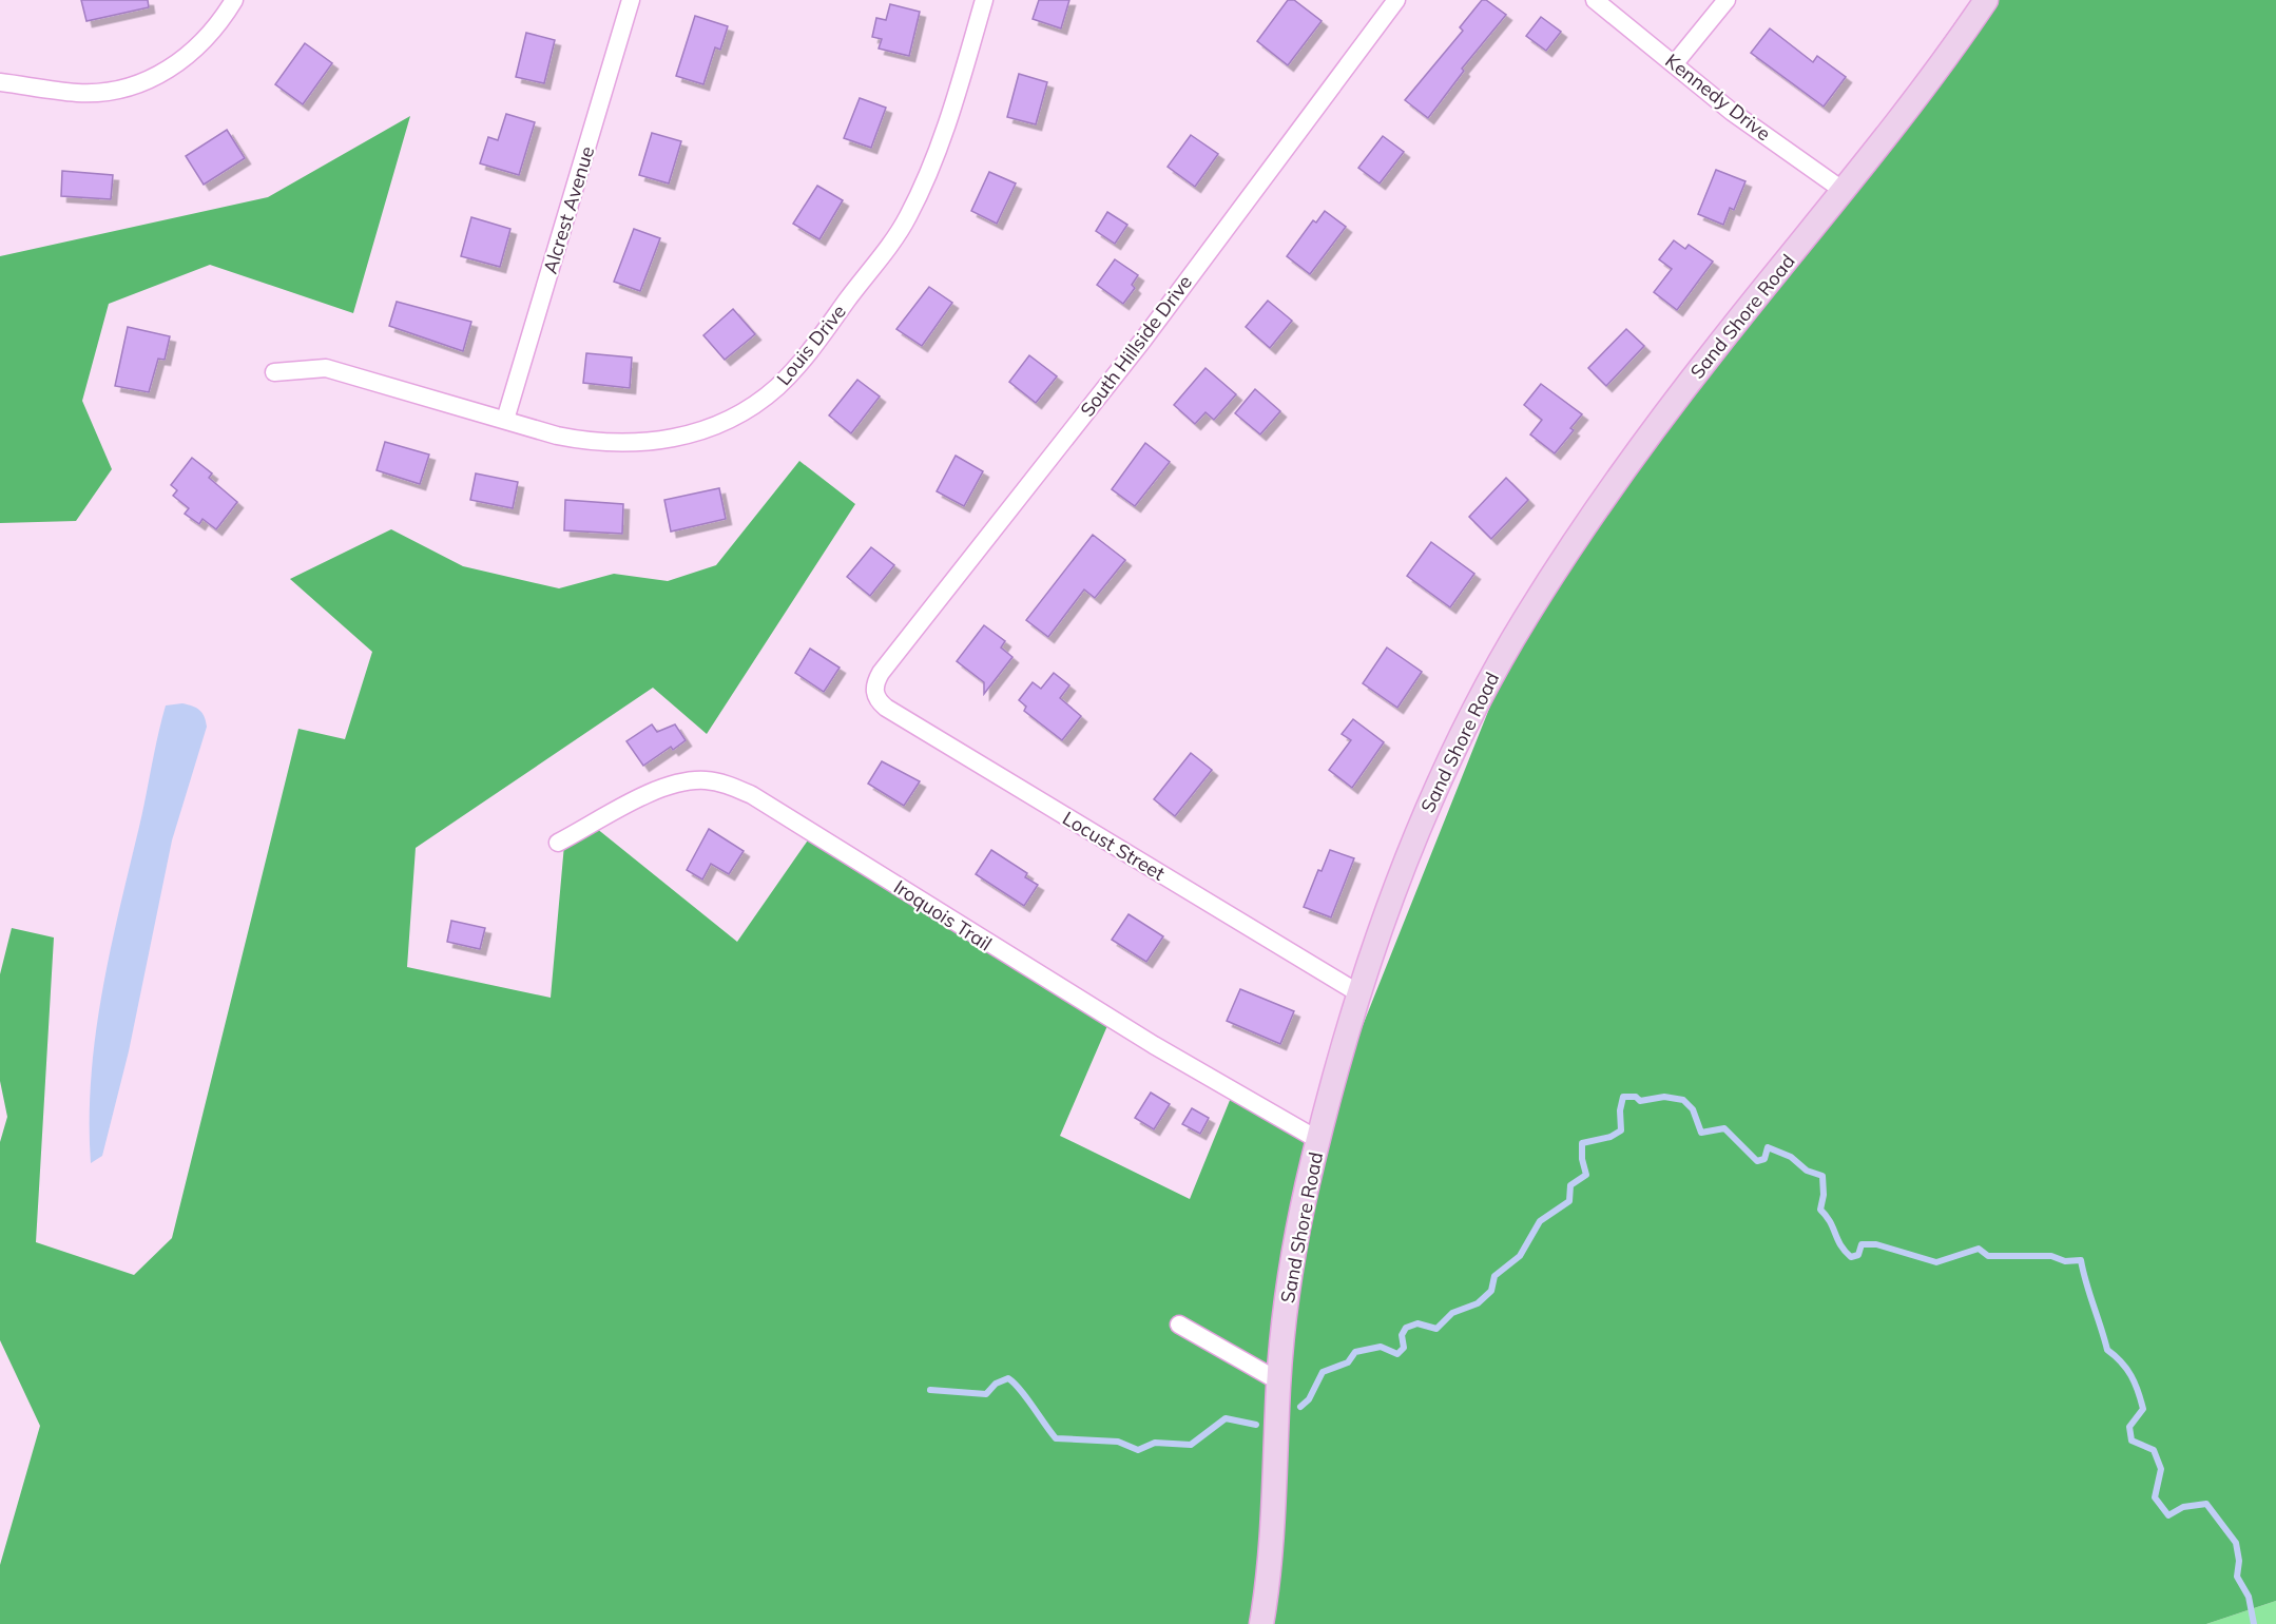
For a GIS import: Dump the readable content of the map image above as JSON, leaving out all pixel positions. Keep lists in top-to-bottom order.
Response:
{
  "streets": {
    "street": [
      "Kennedy Drive",
      "Alcrest Avenue",
      "Sand Shore Road",
      "Louis Drive",
      "South Hillside Drive",
      "Locust Street",
      "Iroquois Trail"
    ]
  },
  "crossings": [
    ["Kennedy Drive", "Sand Shore Road"],
    ["Alcrest Avenue", "Louis Drive"],
    ["Sand Shore Road", "Locust Street"],
    ["Sand Shore Road", "Iroquois Trail"],
    ["South Hillside Drive", "Locust Street"]
  ]
}
